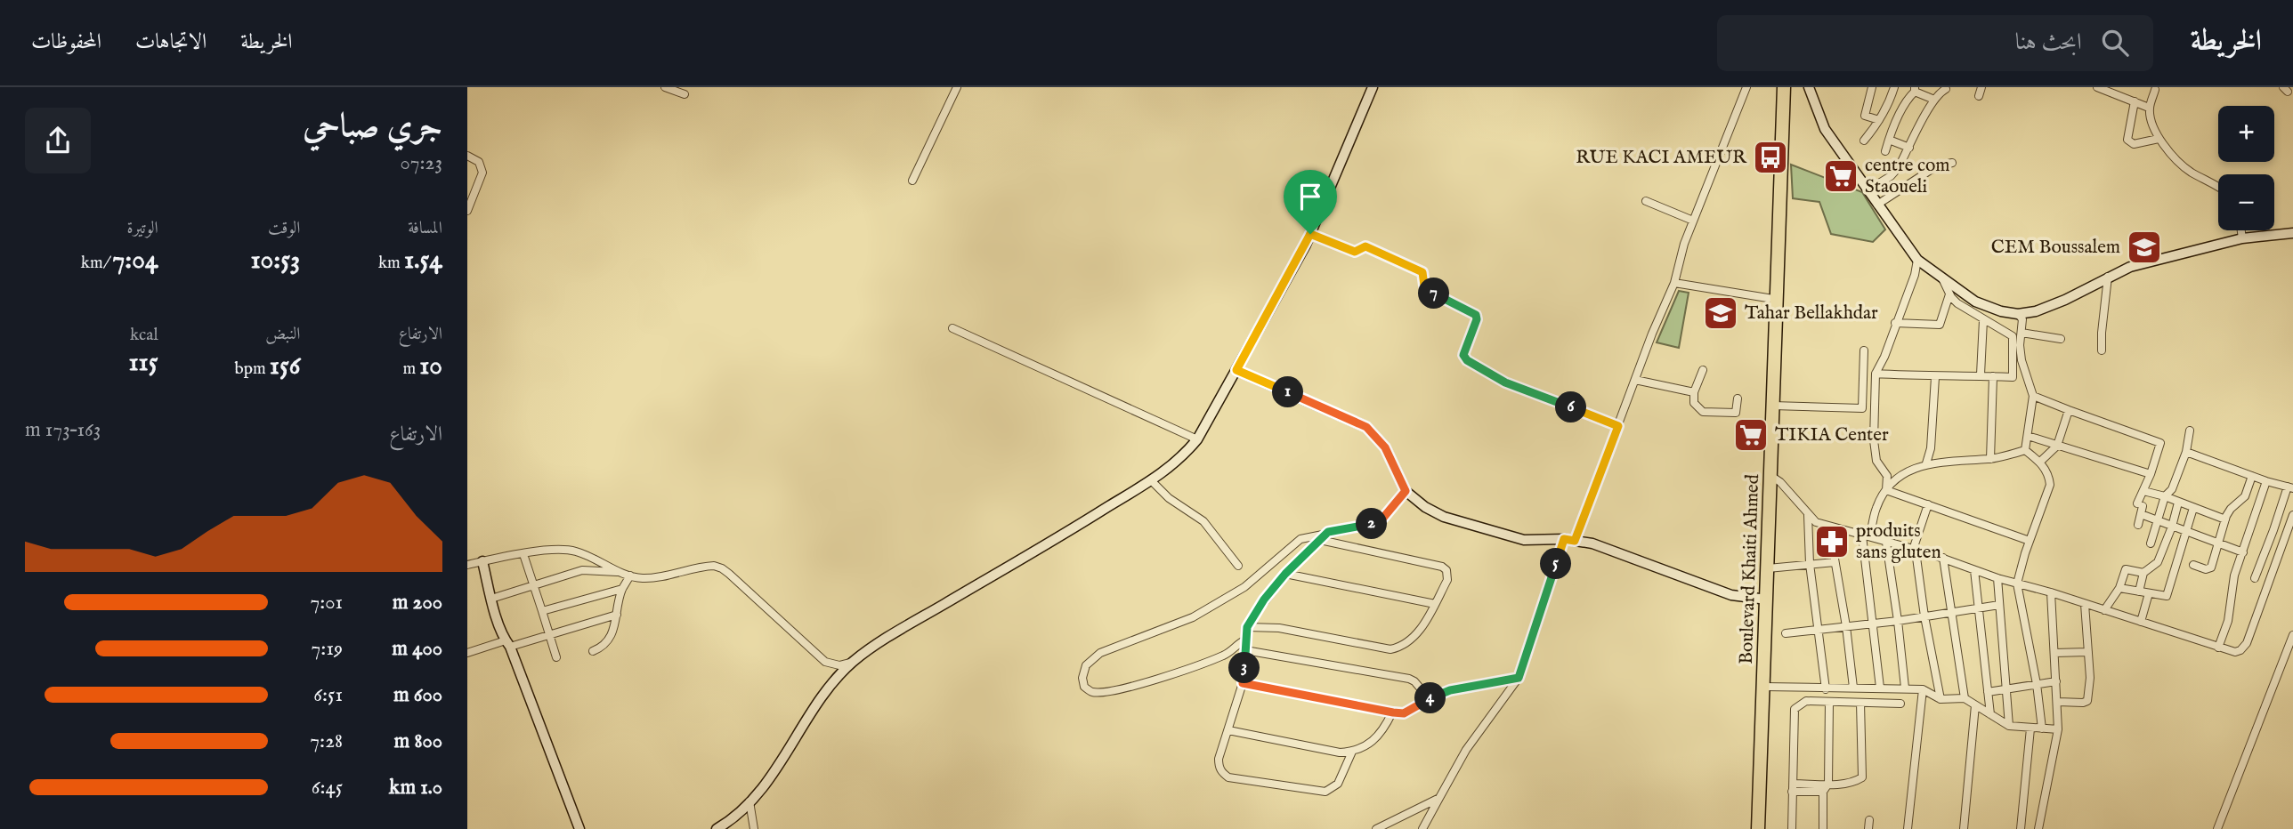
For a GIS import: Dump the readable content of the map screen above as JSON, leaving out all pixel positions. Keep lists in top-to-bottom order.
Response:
{
  "streets": {
    "highway": ["Boulevard Khaiti Ahmed"]
  },
  "places": {
    "bus stop": ["RUE KACI AMEUR"],
    "supermarket": ["centre com Staoueli", "TIKIA Center"],
    "school or university": ["CEM Boussalem", "Tahar Bellakhdar"],
    "pharmacy": ["produits sans gluten"]
  },
  "page": {
    "header": "الخريطة",
    "search": "ابحث هنا",
    "nav": ["الخريطة", "الاتجاهات", "المحفوظات"],
    "heading": ["جري صباحي", "07:23"],
    "map_buttons": ["+", "−"],
    "stats": [
      ["المسافة", "1.54 km"],
      ["الوقت", "10:53"],
      ["الوتيرة", "7:04 /km"],
      ["الارتفاع", "10 m"],
      ["النبض", "156 bpm"],
      ["kcal", "115"]
    ],
    "pins": [
      "7",
      "1",
      "6",
      "2",
      "5",
      "3",
      "4"
    ],
    "chart": ["الارتفاع", "163–173 m"],
    "list": [
      {
        "name": "200 m",
        "note": "7:01"
      },
      {
        "name": "400 m",
        "note": "7:19"
      },
      {
        "name": "600 m",
        "note": "6:51"
      },
      {
        "name": "800 m",
        "note": "7:28"
      },
      {
        "name": "1.0 km",
        "note": "6:45"
      }
    ]
  }
}
